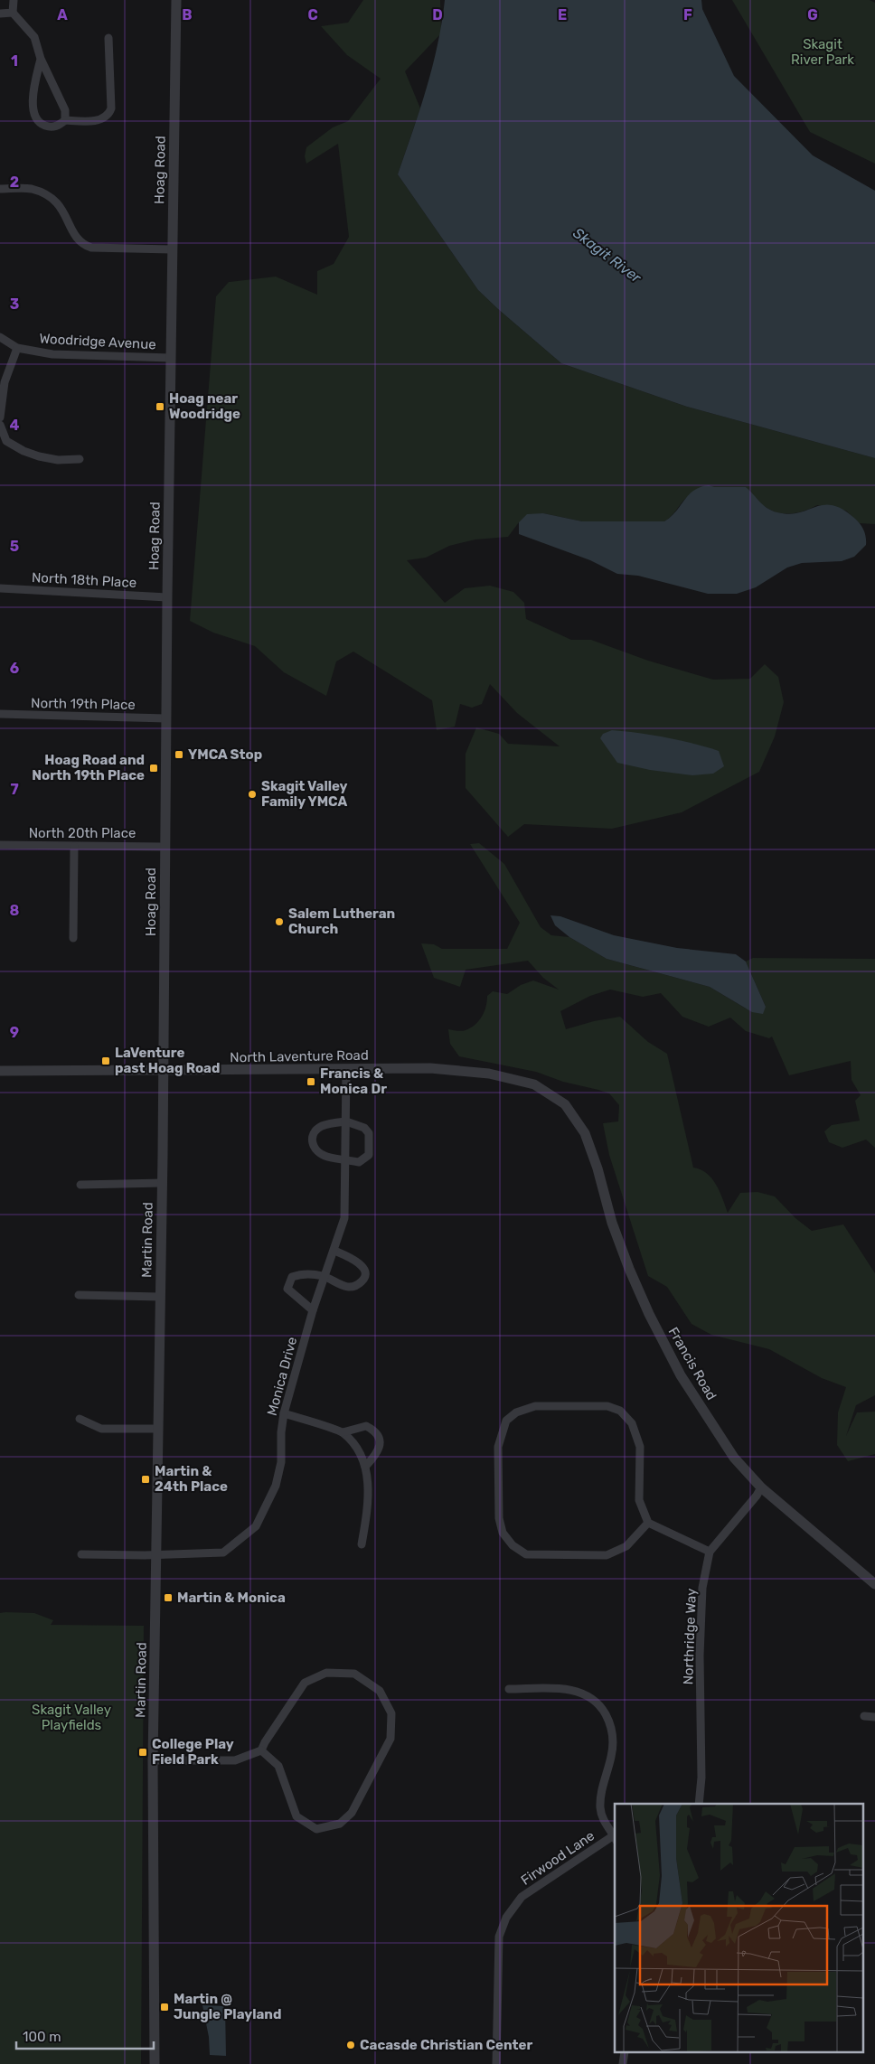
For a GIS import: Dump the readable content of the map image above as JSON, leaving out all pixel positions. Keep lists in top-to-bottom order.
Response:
{
  "streets": {
    "street": [
      "Hoag Road",
      "Woodridge Avenue",
      "North 18th Place",
      "North 19th Place",
      "North 20th Place",
      "North Laventure Road",
      "Martin Road",
      "Francis Road",
      "Monica Drive",
      "Northridge Way",
      "Firwood Lane"
    ]
  },
  "crossings": [
    ["Hoag Road", "Woodridge Avenue"],
    ["Hoag Road", "North 18th Place"],
    ["Hoag Road", "North 19th Place"],
    ["Hoag Road", "North 20th Place"],
    ["Hoag Road", "North Laventure Road"],
    ["Hoag Road", "Martin Road"],
    ["North Laventure Road", "Martin Road"],
    ["North Laventure Road", "Francis Road"],
    ["North Laventure Road", "Monica Drive"],
    ["Martin Road", "Monica Drive"],
    ["Francis Road", "Northridge Way"]
  ],
  "water": ["Skagit River"],
  "parks": ["Skagit River Park", "Skagit Valley Playfields"],
  "places": {
    "transit": [
      "Hoag near Woodridge",
      "YMCA Stop",
      "Hoag Road and North 19th Place",
      "LaVenture past Hoag Road",
      "Francis & Monica Dr",
      "Martin & 24th Place",
      "Martin & Monica",
      "College Play Field Park",
      "Martin @ Jungle Playland"
    ],
    "other": ["Skagit Valley Family YMCA", "Salem Lutheran Church", "Cacasde Christian Center"]
  },
  "scale_bar": "100 m",
  "grid": {
    "columns": [
      "A",
      "B",
      "C",
      "D",
      "E",
      "F",
      "G"
    ],
    "rows": [
      "1",
      "2",
      "3",
      "4",
      "5",
      "6",
      "7",
      "8",
      "9"
    ]
  }
}
